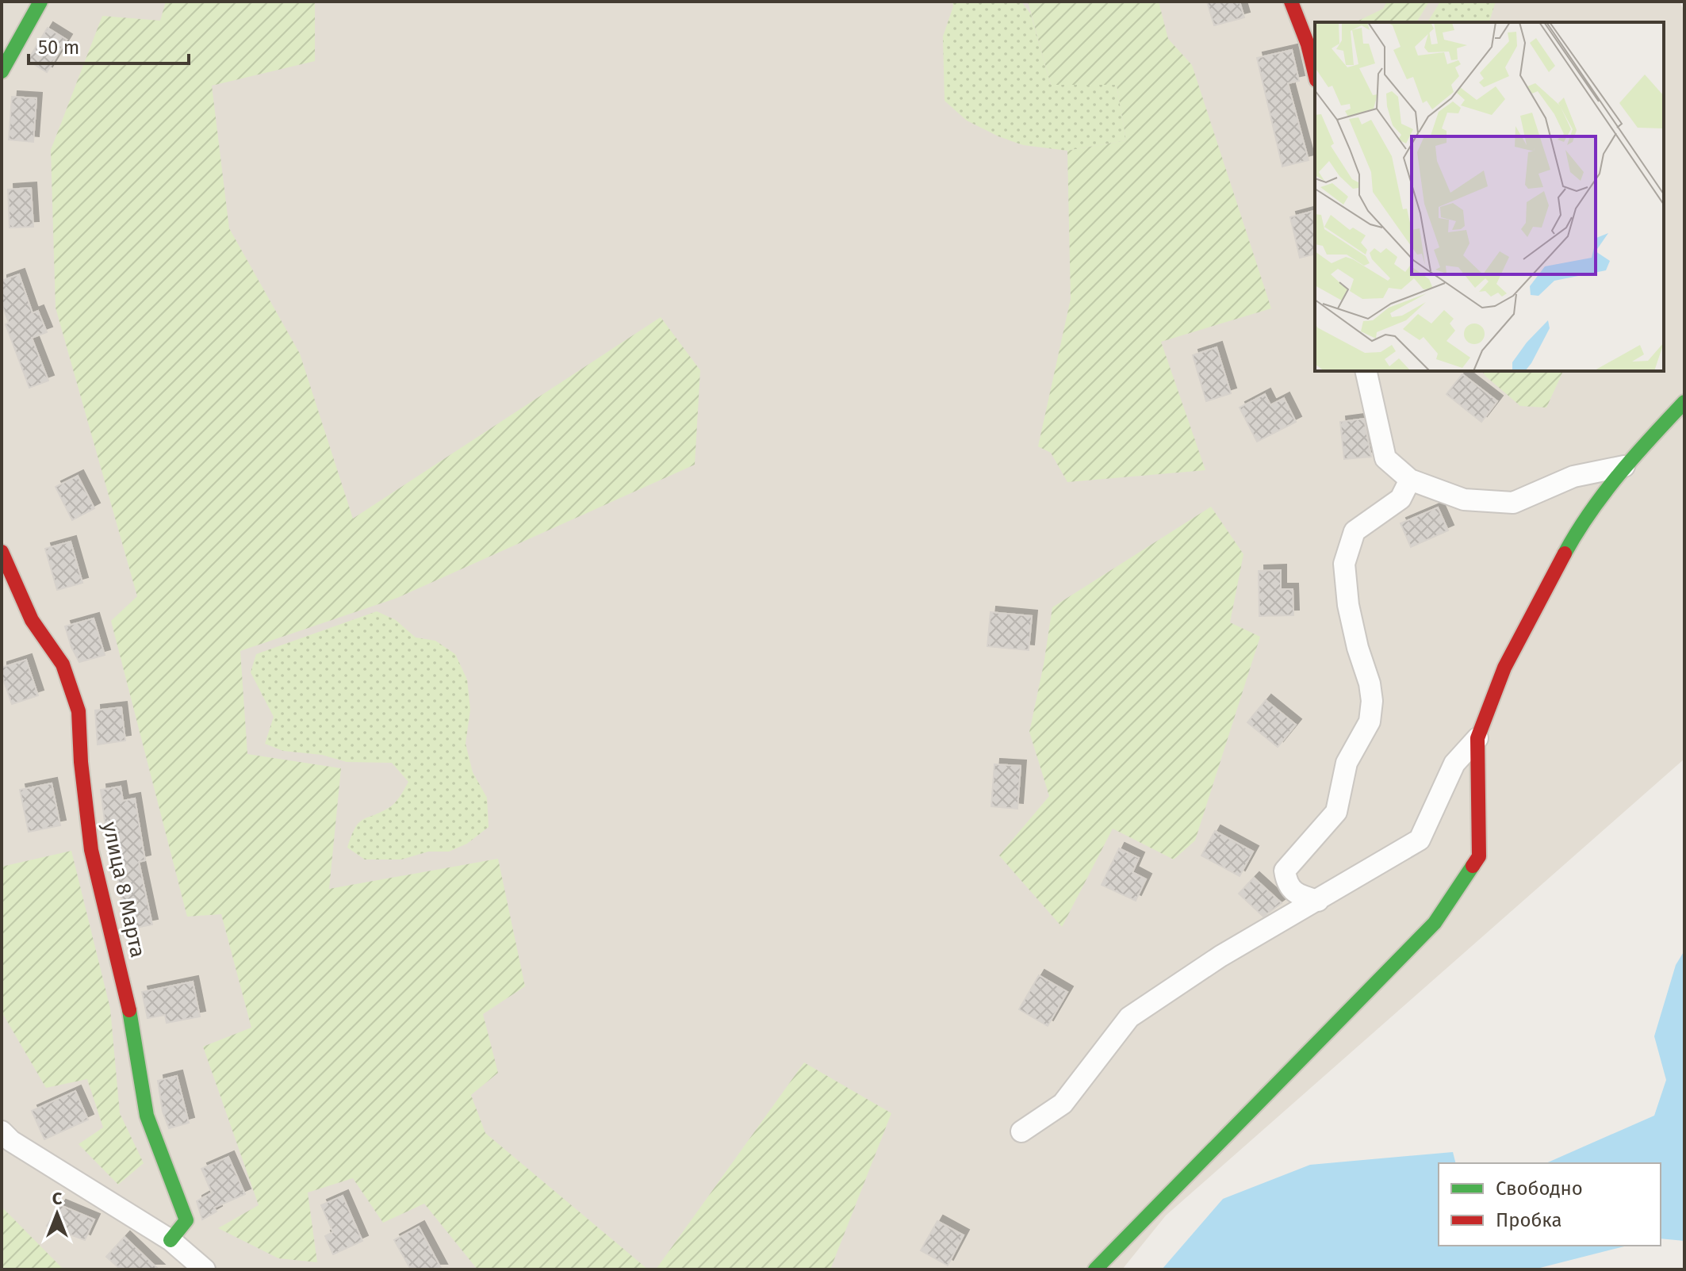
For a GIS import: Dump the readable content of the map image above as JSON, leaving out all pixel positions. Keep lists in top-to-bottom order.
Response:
{
  "streets": {
    "street": ["улица 8 Марта"]
  },
  "legend": ["Свободно", "Пробка"],
  "scale_bar": "50 m",
  "north": "top"
}
